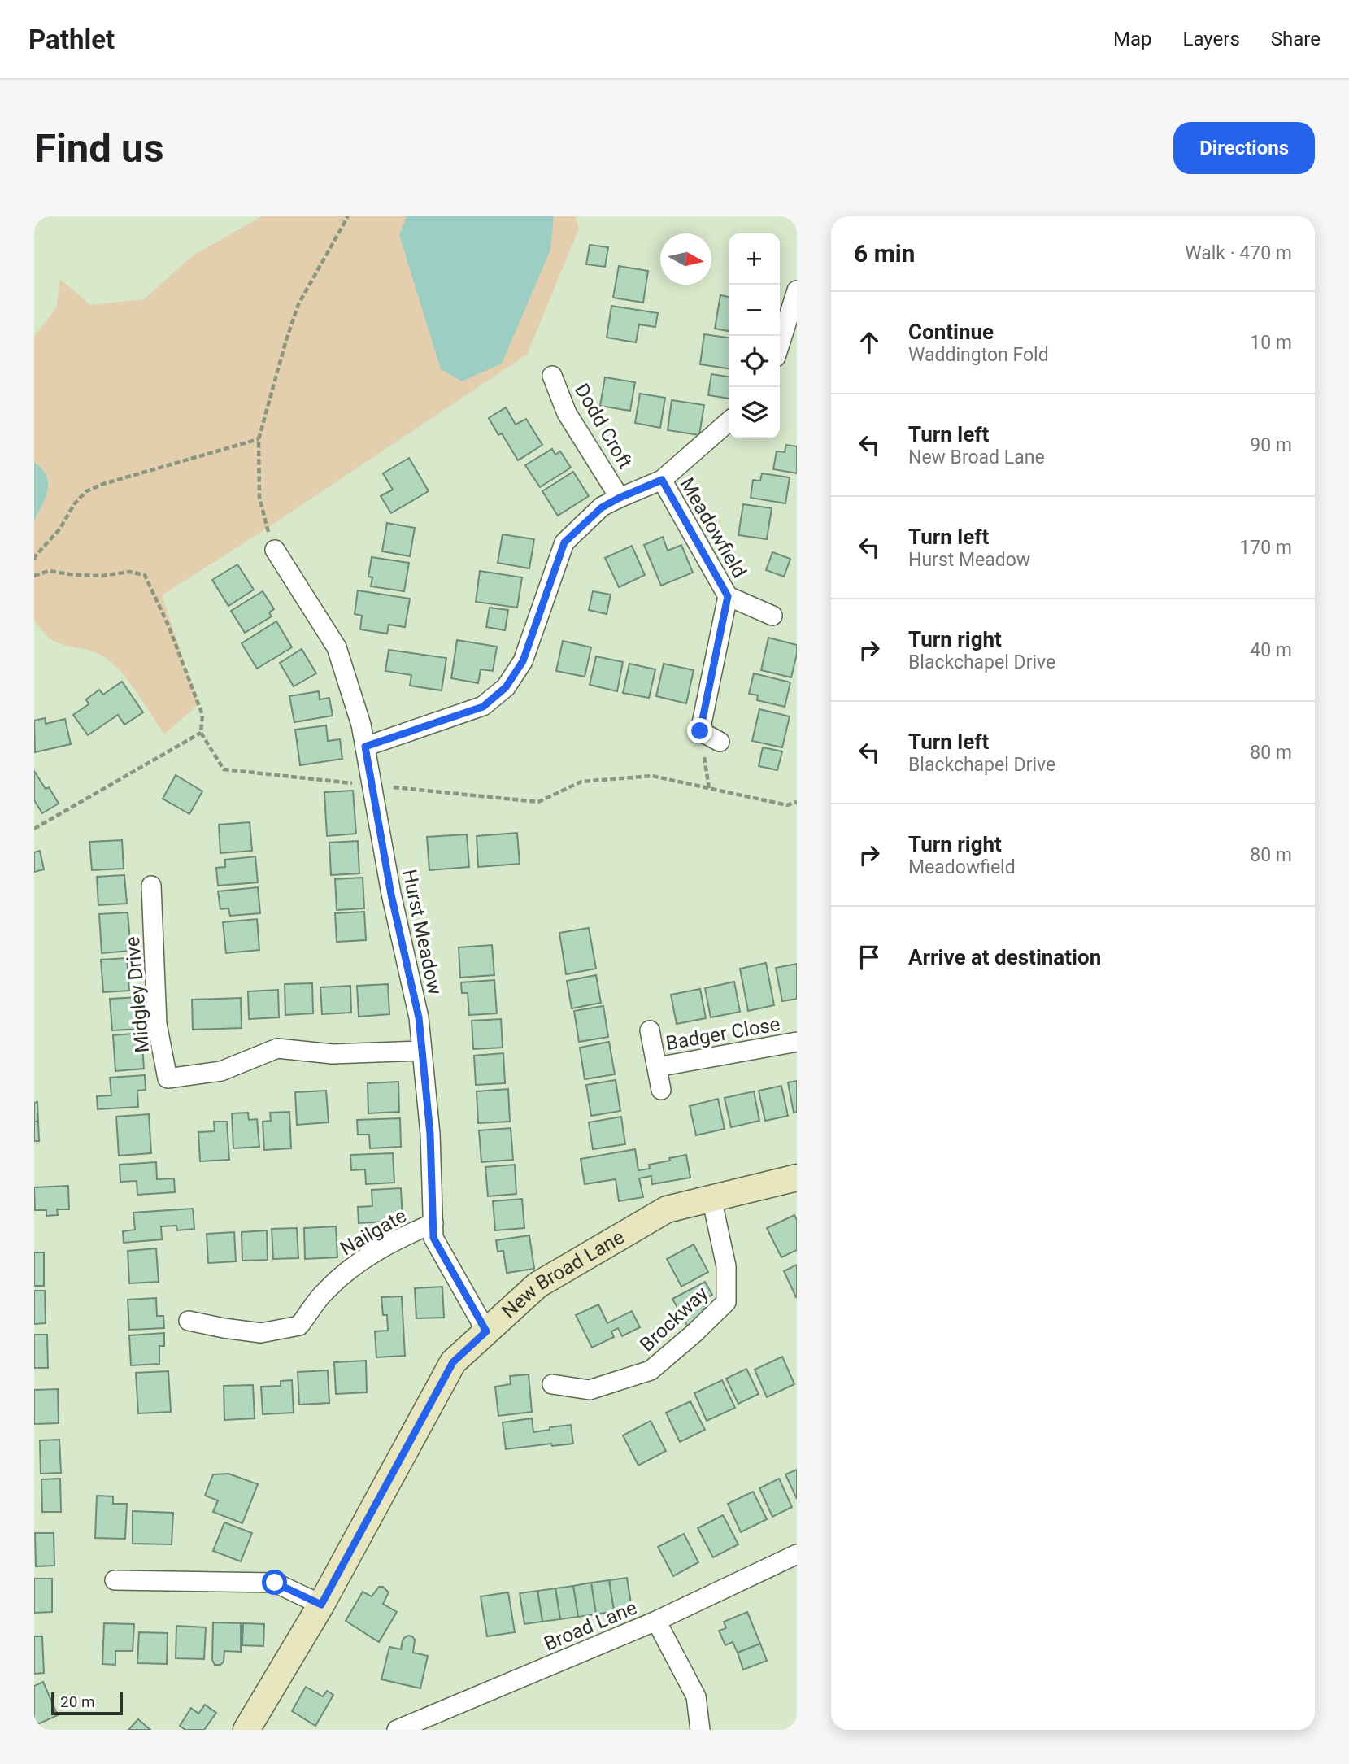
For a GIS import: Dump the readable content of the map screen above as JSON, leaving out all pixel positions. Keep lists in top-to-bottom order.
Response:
{
  "streets": {
    "main road": ["New Broad Lane"],
    "street": [
      "Dodd Croft",
      "Meadowfield",
      "Hurst Meadow",
      "Midgley Drive",
      "Badger Close",
      "Nailgate",
      "Brockway",
      "Broad Lane"
    ]
  },
  "crossings": [
    ["Hurst Meadow", "Midgley Drive"],
    ["Hurst Meadow", "Nailgate"],
    ["Hurst Meadow", "New Broad Lane"],
    ["New Broad Lane", "Brockway"]
  ],
  "scale_bar": "20 m",
  "north": "right",
  "page": {
    "header": "Pathlet",
    "nav": ["Map", "Layers", "Share"],
    "buttons": "Directions",
    "title": "Find us",
    "heading": ["6 min", "Walk · 470 m"],
    "map_buttons": ["+", "−"],
    "list": [
      ["Continue", "Waddington Fold", "10 m"],
      ["Turn left", "New Broad Lane", "90 m"],
      ["Turn left", "Hurst Meadow", "170 m"],
      ["Turn right", "Blackchapel Drive", "40 m"],
      ["Turn left", "Blackchapel Drive", "80 m"],
      ["Turn right", "Meadowfield", "80 m"],
      "Arrive at destination"
    ],
    "scale": "20 m"
  }
}
